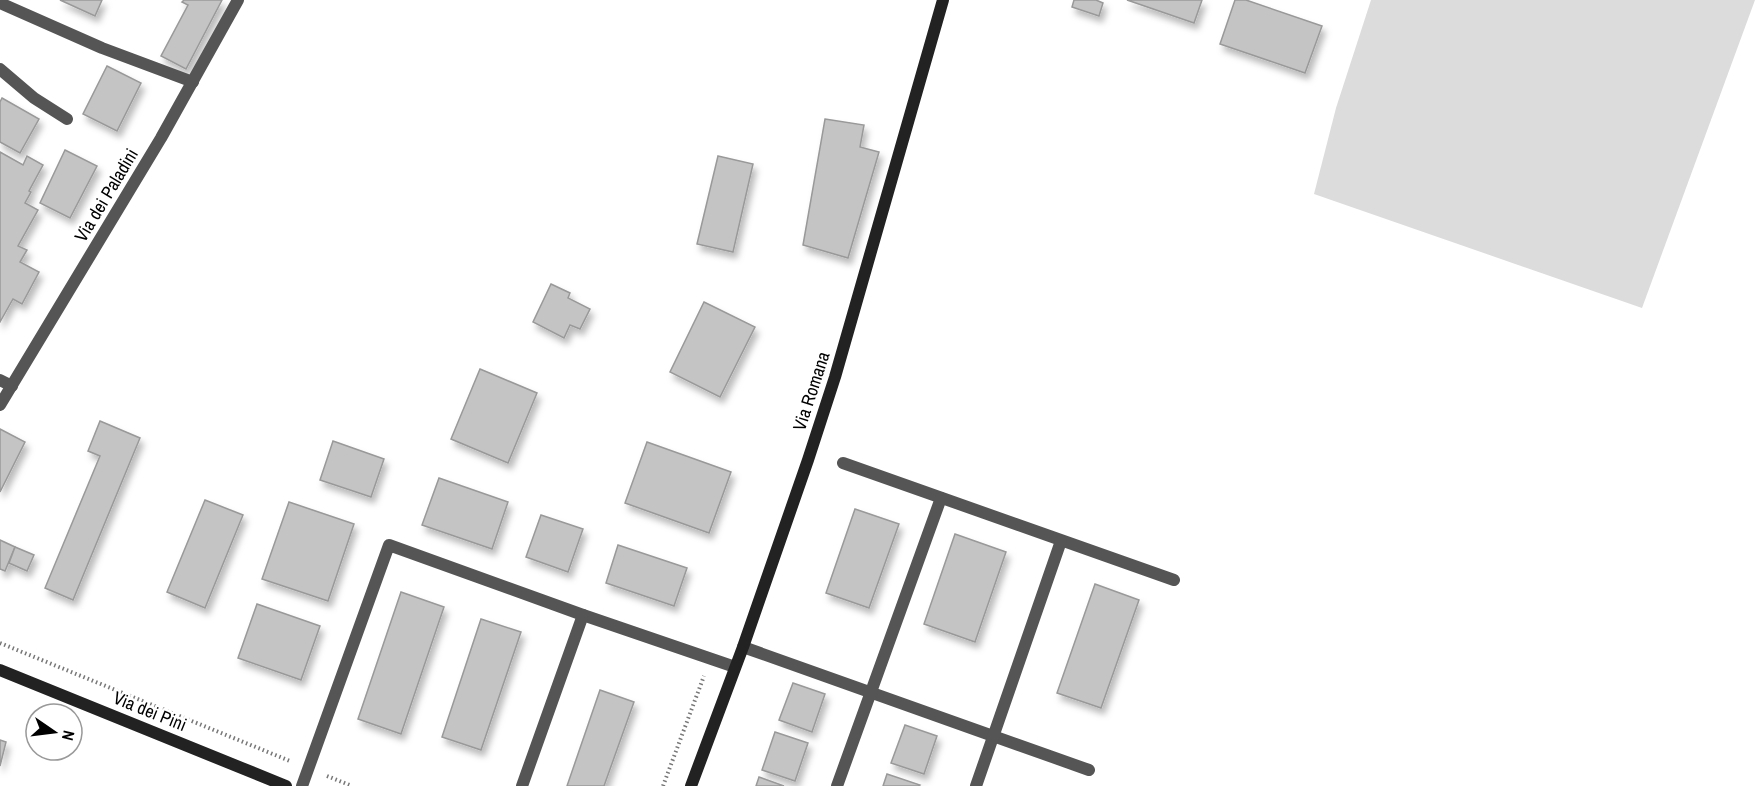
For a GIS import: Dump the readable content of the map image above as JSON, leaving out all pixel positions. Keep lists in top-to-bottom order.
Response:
{
  "streets": {
    "main road": ["Via Romana", "Via dei Pini"],
    "street": ["Via dei Paladini"]
  },
  "north": "right"
}
